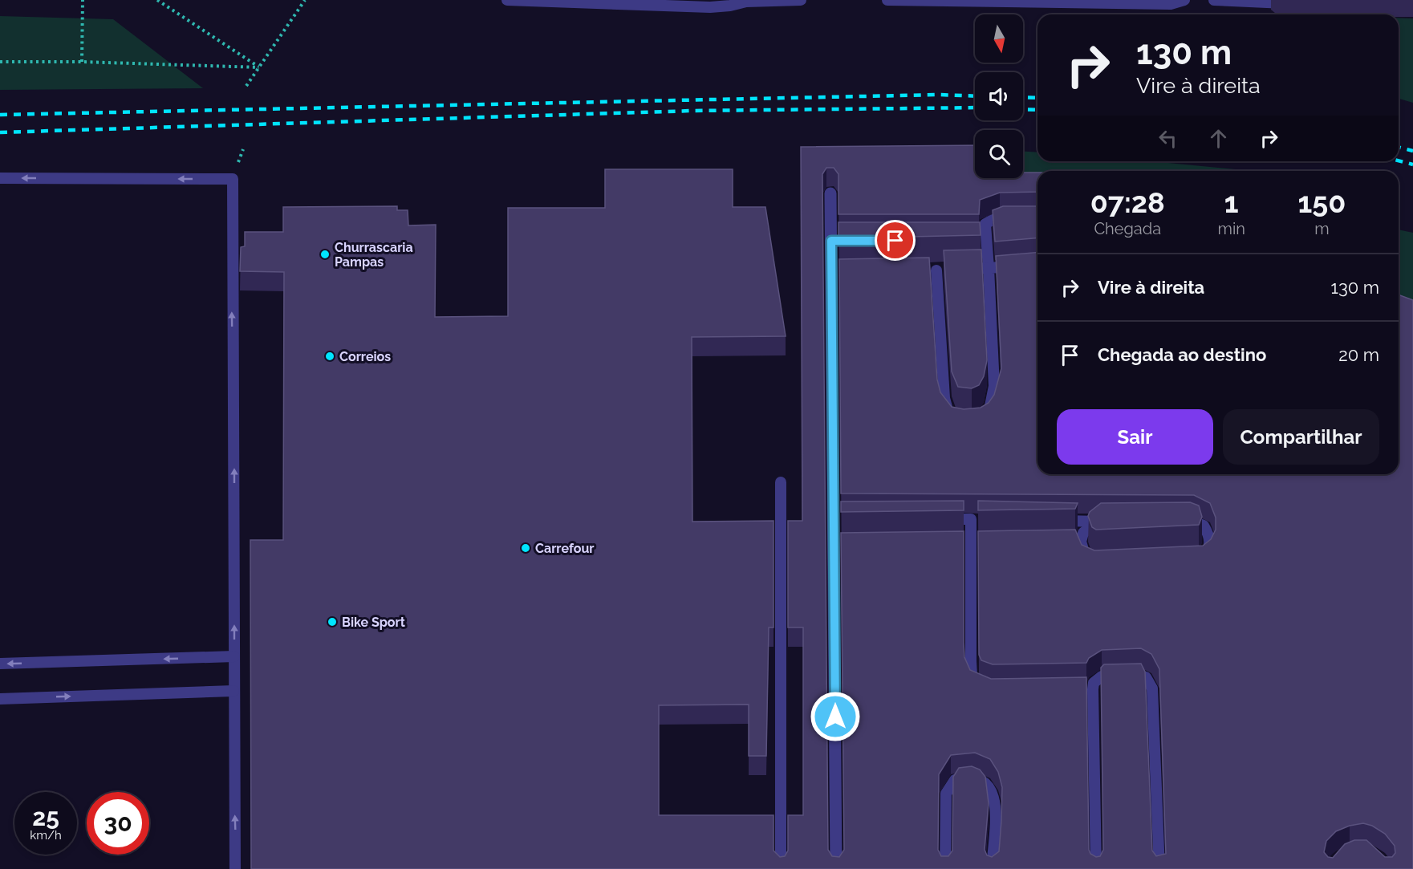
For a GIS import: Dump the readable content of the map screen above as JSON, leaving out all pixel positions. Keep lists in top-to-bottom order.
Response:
{
  "places": [
    "Churrascaria Pampas",
    "Correios",
    "Carrefour",
    "Bike Sport"
  ],
  "north": "bottom",
  "page": {
    "turn": ["130 m", "Vire à direita"],
    "eta": [
      "07:28",
      "Chegada",
      "1",
      "min",
      "150",
      "m"
    ],
    "list": [
      {
        "name": "Vire à direita",
        "value": "130 m"
      },
      {
        "name": "Chegada ao destino",
        "value": "20 m"
      }
    ],
    "buttons": ["Sair", "Compartilhar"],
    "speed": "25 km/h",
    "limit": "30"
  }
}
